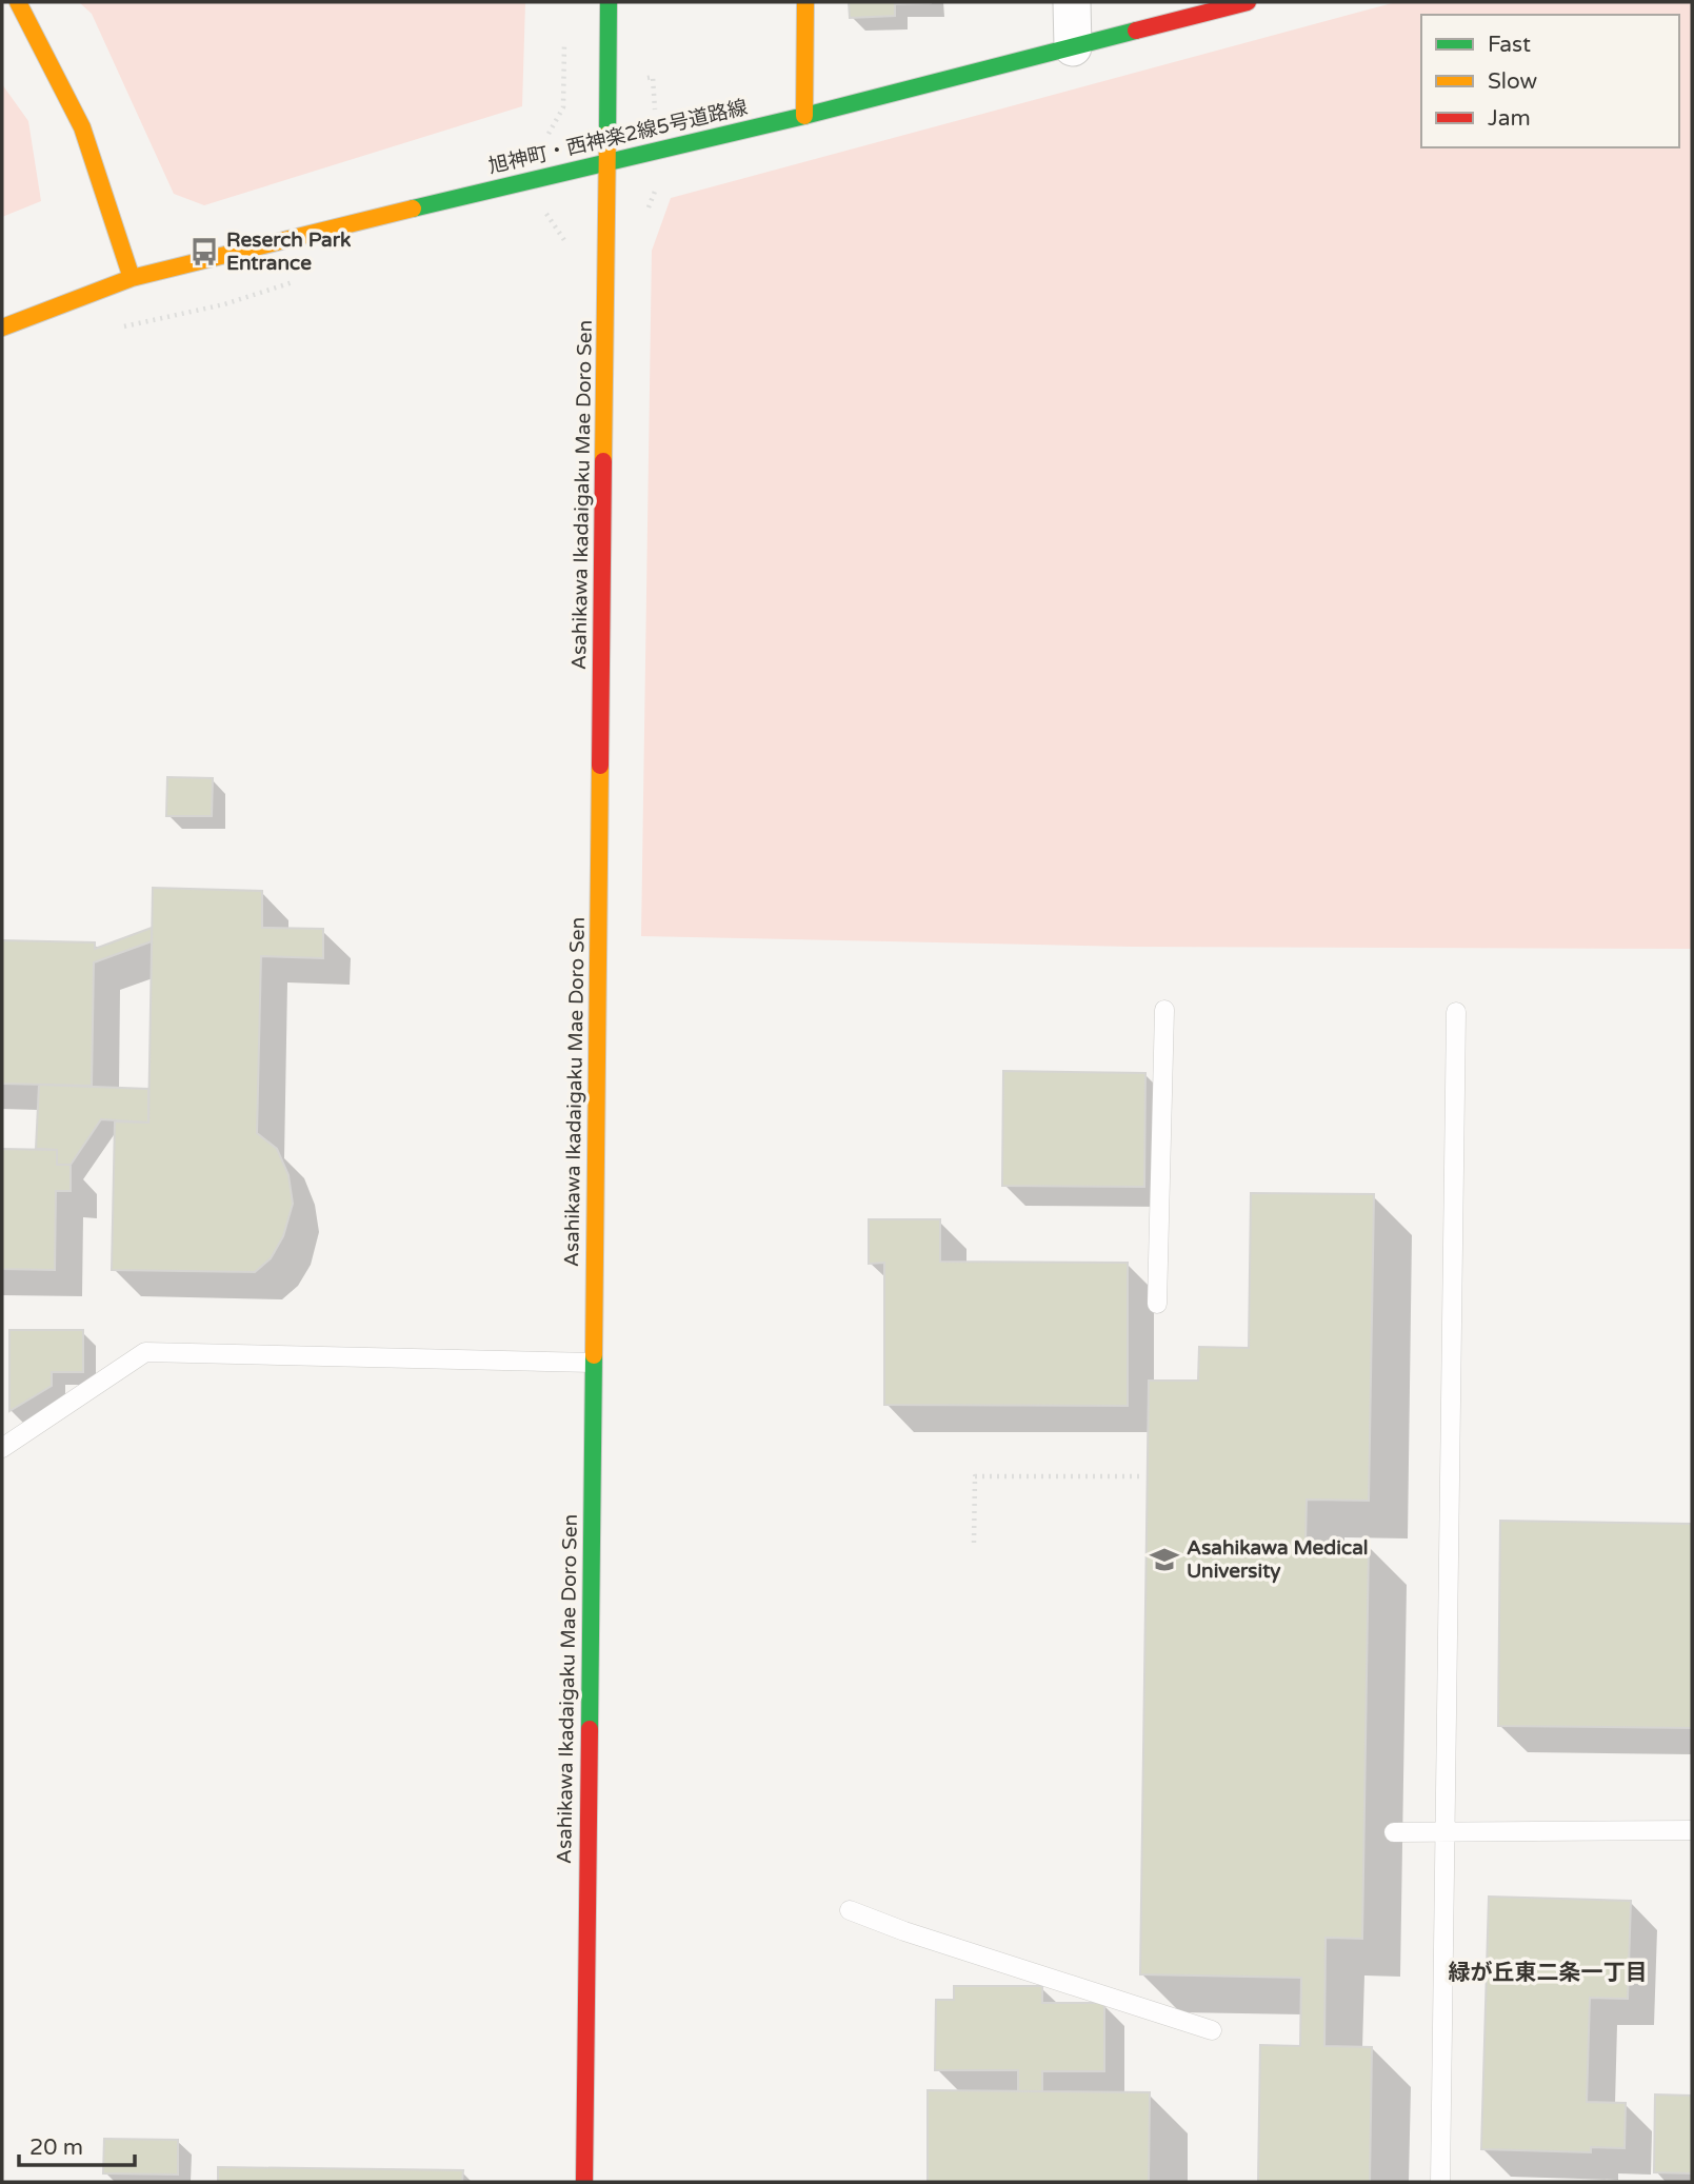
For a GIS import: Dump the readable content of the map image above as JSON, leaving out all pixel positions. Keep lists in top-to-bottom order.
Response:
{
  "streets": {
    "street": ["旭神町・西神楽2線5号道路線", "Asahikawa Ikadaigaku Mae Doro Sen"]
  },
  "crossings": [
    ["旭神町・西神楽2線5号道路線", "Asahikawa Ikadaigaku Mae Doro Sen"]
  ],
  "districts": ["緑が丘東二条一丁目"],
  "places": {
    "bus stop": ["Reserch Park Entrance"],
    "school or university": ["Asahikawa Medical University"]
  },
  "legend": ["Fast", "Slow", "Jam"],
  "scale_bar": "20 m"
}
